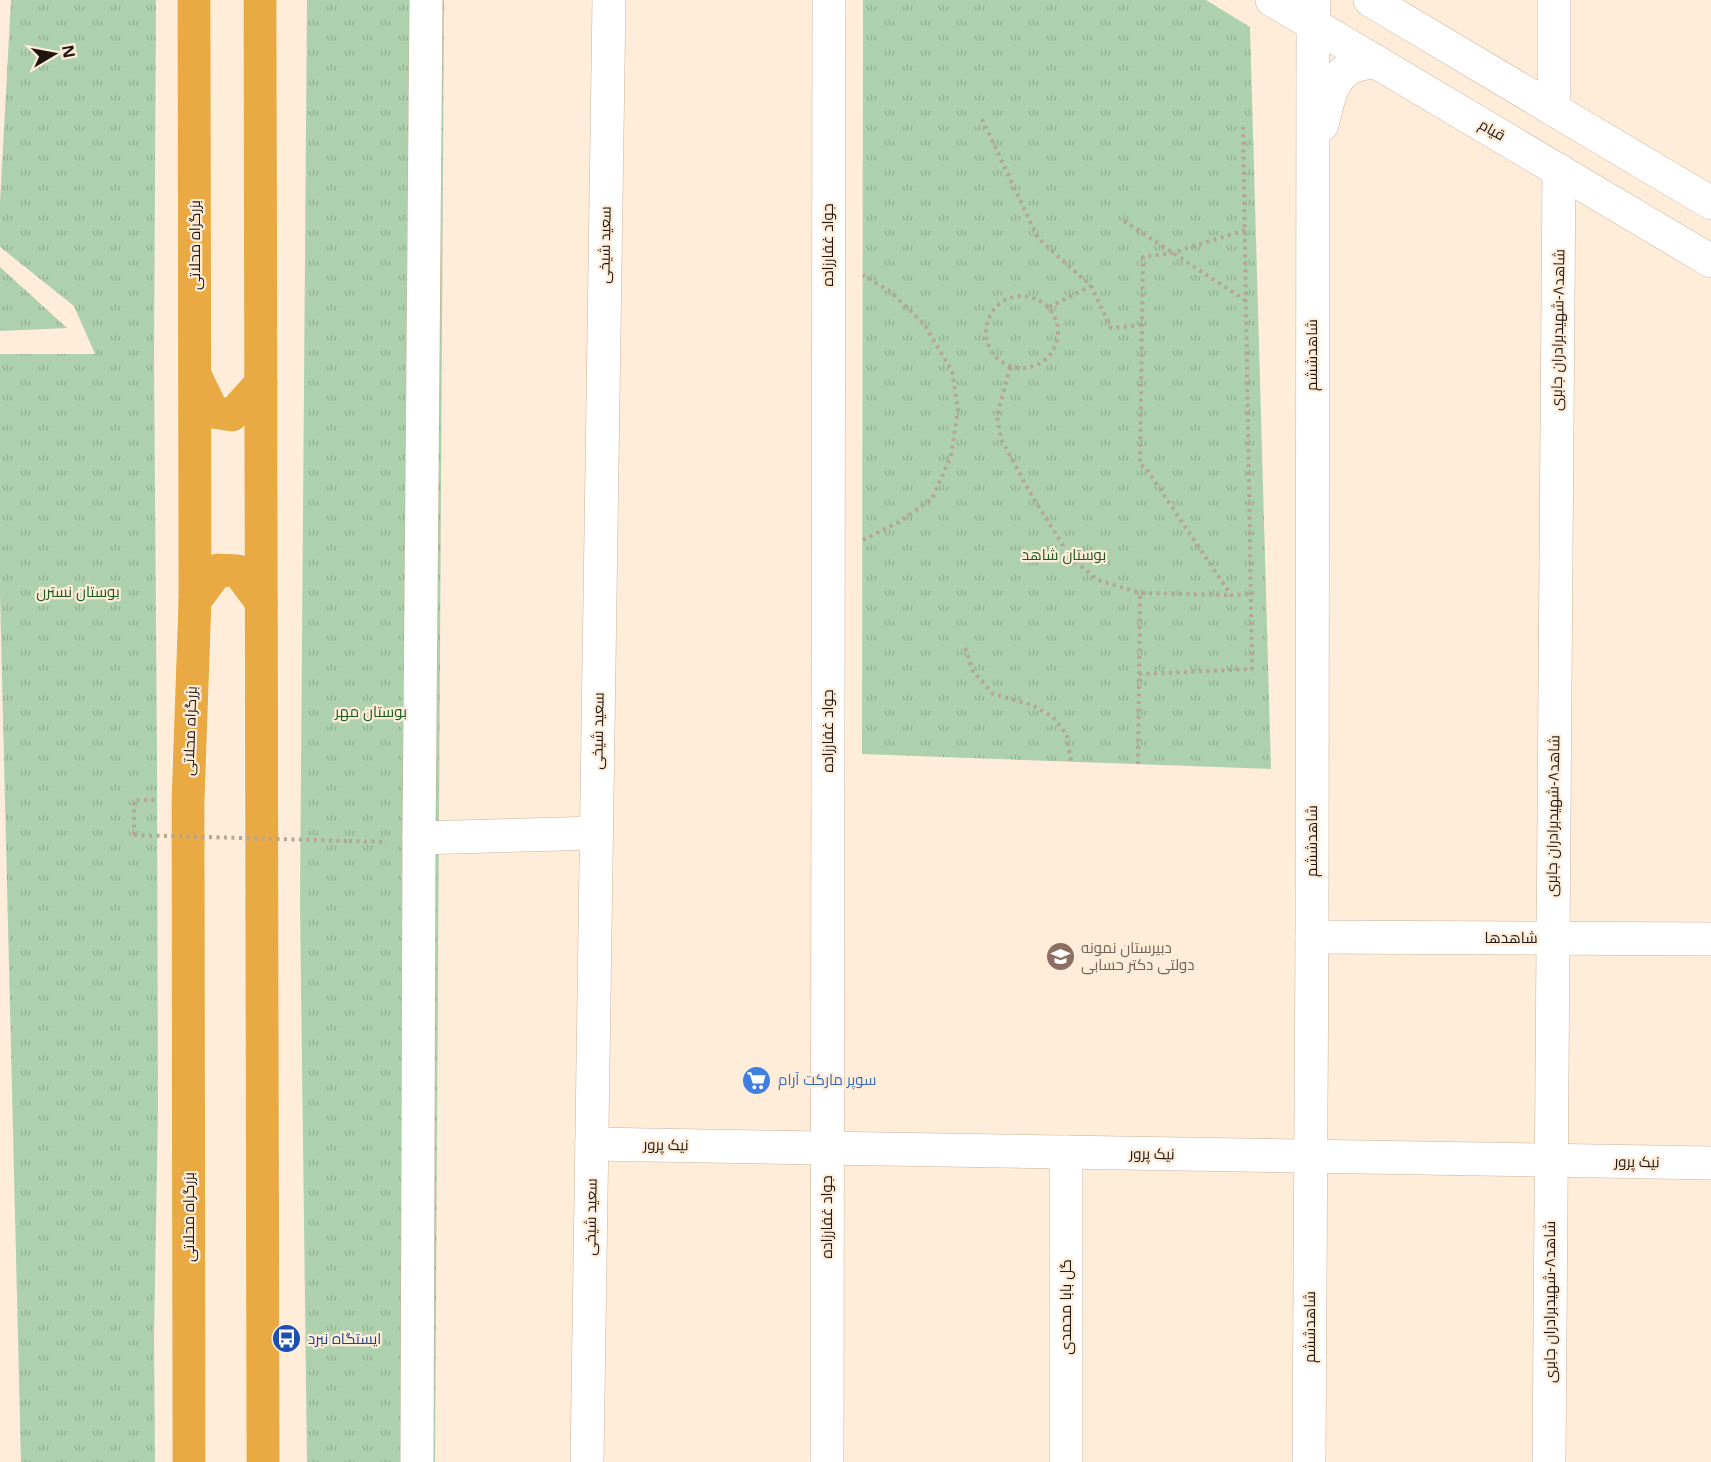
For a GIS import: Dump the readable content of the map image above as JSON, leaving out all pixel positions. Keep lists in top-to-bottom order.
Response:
{
  "streets": {
    "highway": ["بزرگراه محلاتی"],
    "street": [
      "قیام",
      "سعید شیخی",
      "جواد غفارزاده",
      "شاهد۸-شهیدبرادران جابری",
      "شاهدششم",
      "شاهدها",
      "نیک پرور",
      "گل بابا محمدی"
    ]
  },
  "crossings": [
    ["قیام", "شاهد۸-شهیدبرادران جابری"],
    ["قیام", "شاهدششم"],
    ["سعید شیخی", "نیک پرور"],
    ["جواد غفارزاده", "نیک پرور"],
    ["شاهد۸-شهیدبرادران جابری", "شاهدها"],
    ["شاهد۸-شهیدبرادران جابری", "نیک پرور"],
    ["شاهدششم", "شاهدها"],
    ["شاهدششم", "نیک پرور"],
    ["نیک پرور", "گل بابا محمدی"]
  ],
  "parks": ["بوستان شاهد", "بوستان نسترن", "بوستان مهر"],
  "places": {
    "school or university": ["دبیرستان نمونه دولتی دکتر حسابی"],
    "supermarket": ["سوپر مارکت آرام"],
    "bus stop": ["ایستگاه نبرد"]
  },
  "north": "right"
}
